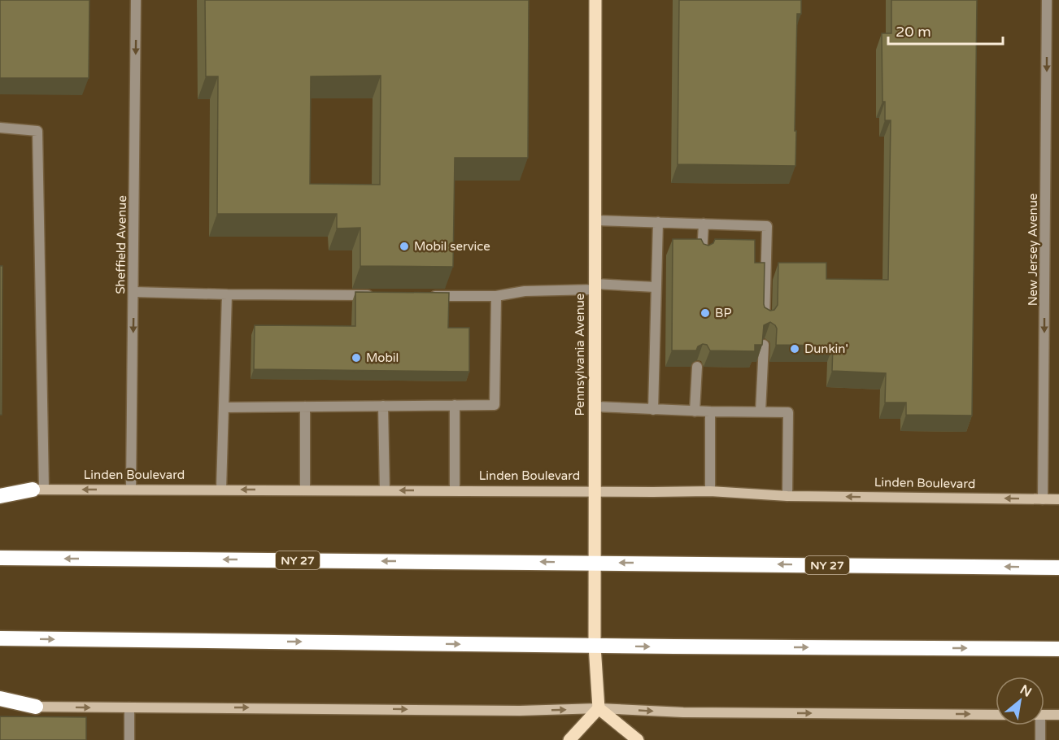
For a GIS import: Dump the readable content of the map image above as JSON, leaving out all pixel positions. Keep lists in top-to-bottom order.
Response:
{
  "streets": {
    "highway": ["NY 27"],
    "main road": ["Pennsylvania Avenue"],
    "street": ["Sheffield Avenue", "New Jersey Avenue", "Linden Boulevard"]
  },
  "crossings": [
    ["Sheffield Avenue", "Linden Boulevard"],
    ["New Jersey Avenue", "Linden Boulevard"],
    ["Pennsylvania Avenue", "Linden Boulevard"],
    ["Pennsylvania Avenue", "NY 27"]
  ],
  "one_way": ["Sheffield Avenue", "New Jersey Avenue"],
  "places": [
    "Mobil service",
    "BP",
    "Dunkin'",
    "Mobil"
  ],
  "scale_bar": "20 m",
  "north": "top right"
}
